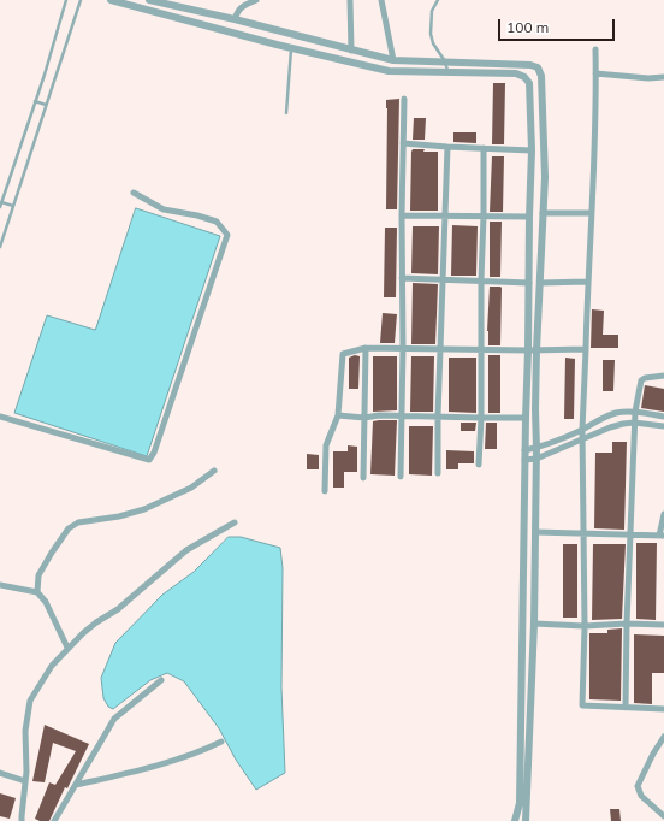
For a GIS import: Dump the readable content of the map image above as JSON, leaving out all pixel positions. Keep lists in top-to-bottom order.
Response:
{
  "scale_bar": "100 m"
}
